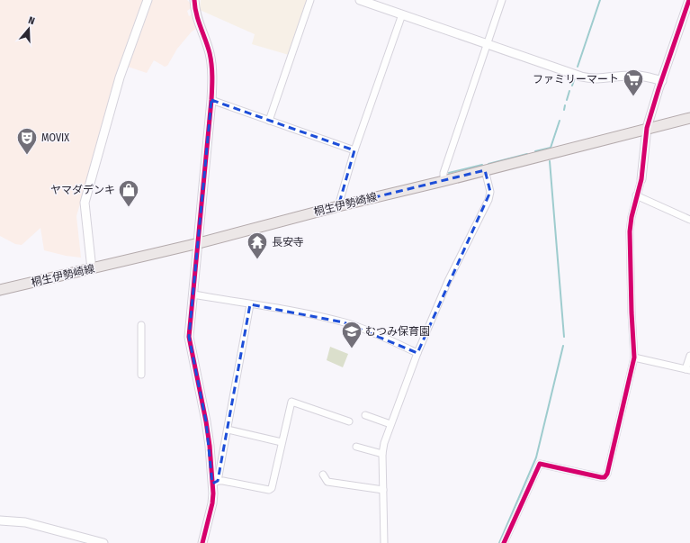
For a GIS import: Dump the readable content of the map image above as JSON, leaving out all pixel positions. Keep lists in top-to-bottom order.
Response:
{
  "streets": {
    "main road": ["桐生伊勢崎線"]
  },
  "places": {
    "supermarket": ["ファミリーマート"],
    "theatre": ["MOVIX"],
    "shop": ["ヤマダデンキ"],
    "temple": ["長安寺"],
    "school or university": ["むつみ保育園"]
  },
  "north": "top"
}
